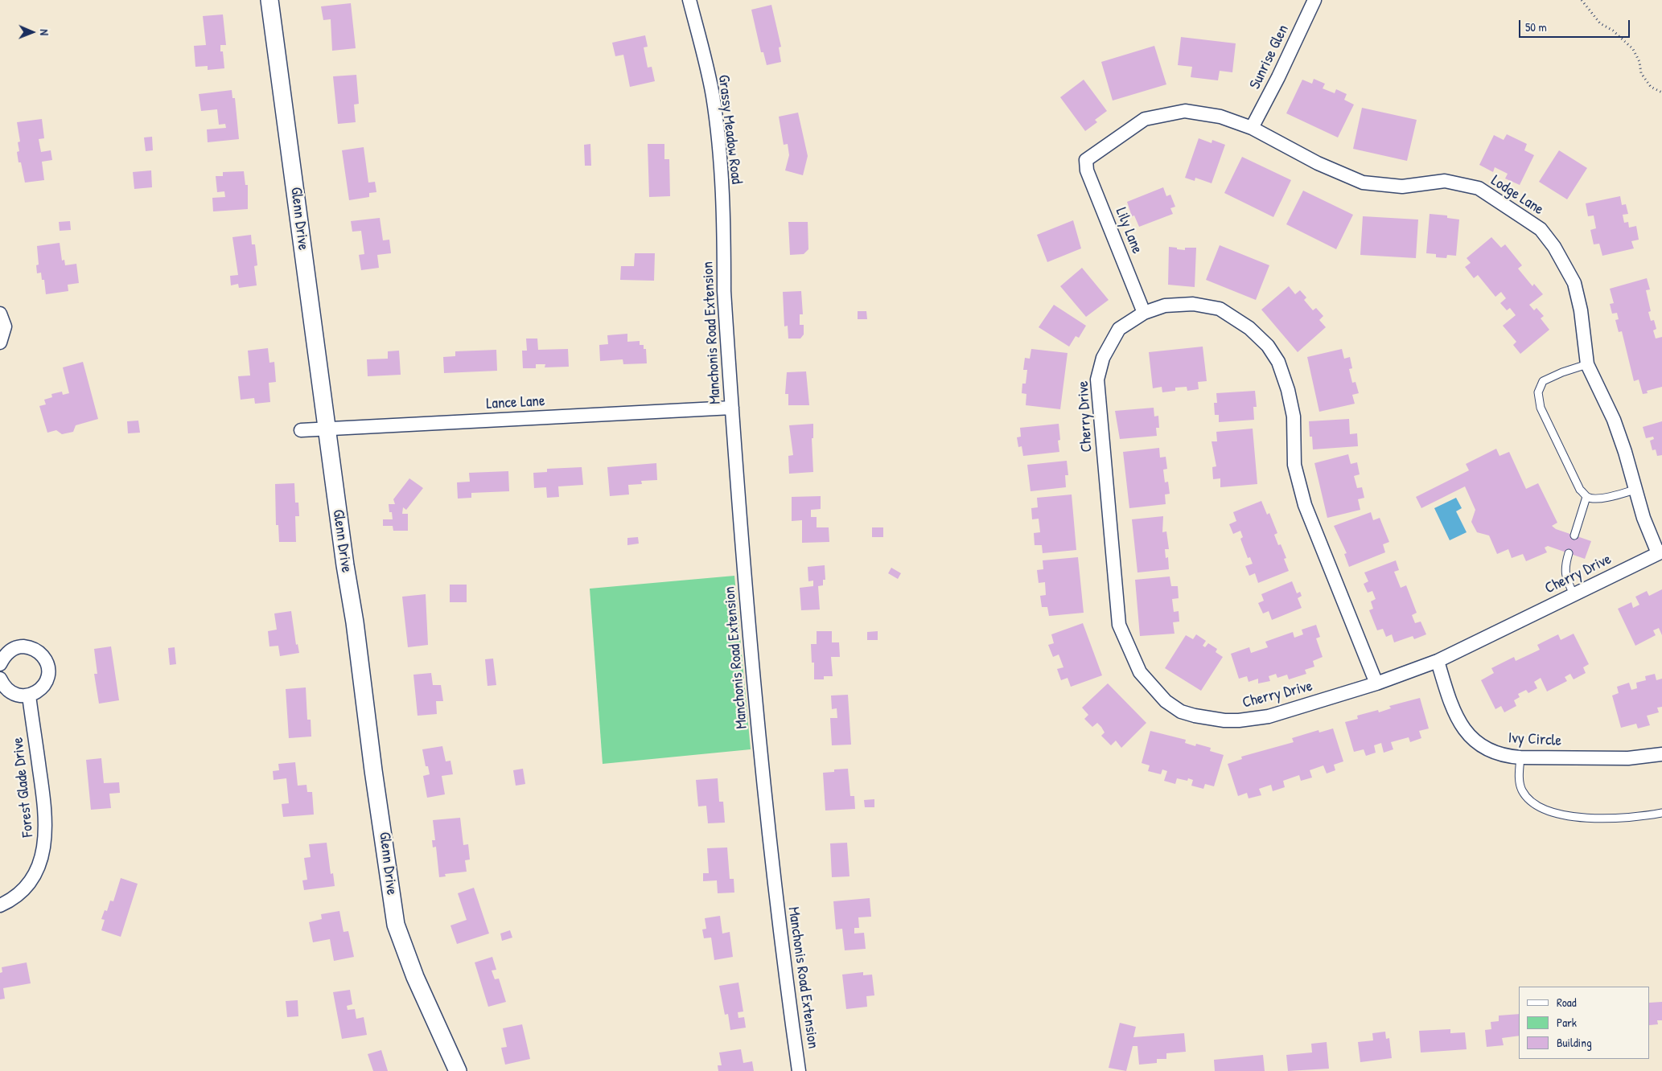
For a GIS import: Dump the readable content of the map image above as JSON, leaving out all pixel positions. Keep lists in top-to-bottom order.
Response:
{
  "streets": {
    "street": [
      "Sunrise Glen",
      "Grassy Meadow Road",
      "Lodge Lane",
      "Glenn Drive",
      "Lily Lane",
      "Manchonis Road Extension",
      "Lance Lane",
      "Cherry Drive",
      "Ivy Circle",
      "Forest Glade Drive"
    ]
  },
  "crossings": [
    ["Sunrise Glen", "Lodge Lane"],
    ["Grassy Meadow Road", "Manchonis Road Extension"],
    ["Lodge Lane", "Lily Lane"],
    ["Lodge Lane", "Cherry Drive"],
    ["Glenn Drive", "Lance Lane"],
    ["Lily Lane", "Cherry Drive"],
    ["Manchonis Road Extension", "Lance Lane"],
    ["Cherry Drive", "Ivy Circle"]
  ],
  "legend": ["Road", "Park", "Building"],
  "scale_bar": "50 m",
  "north": "right"
}
